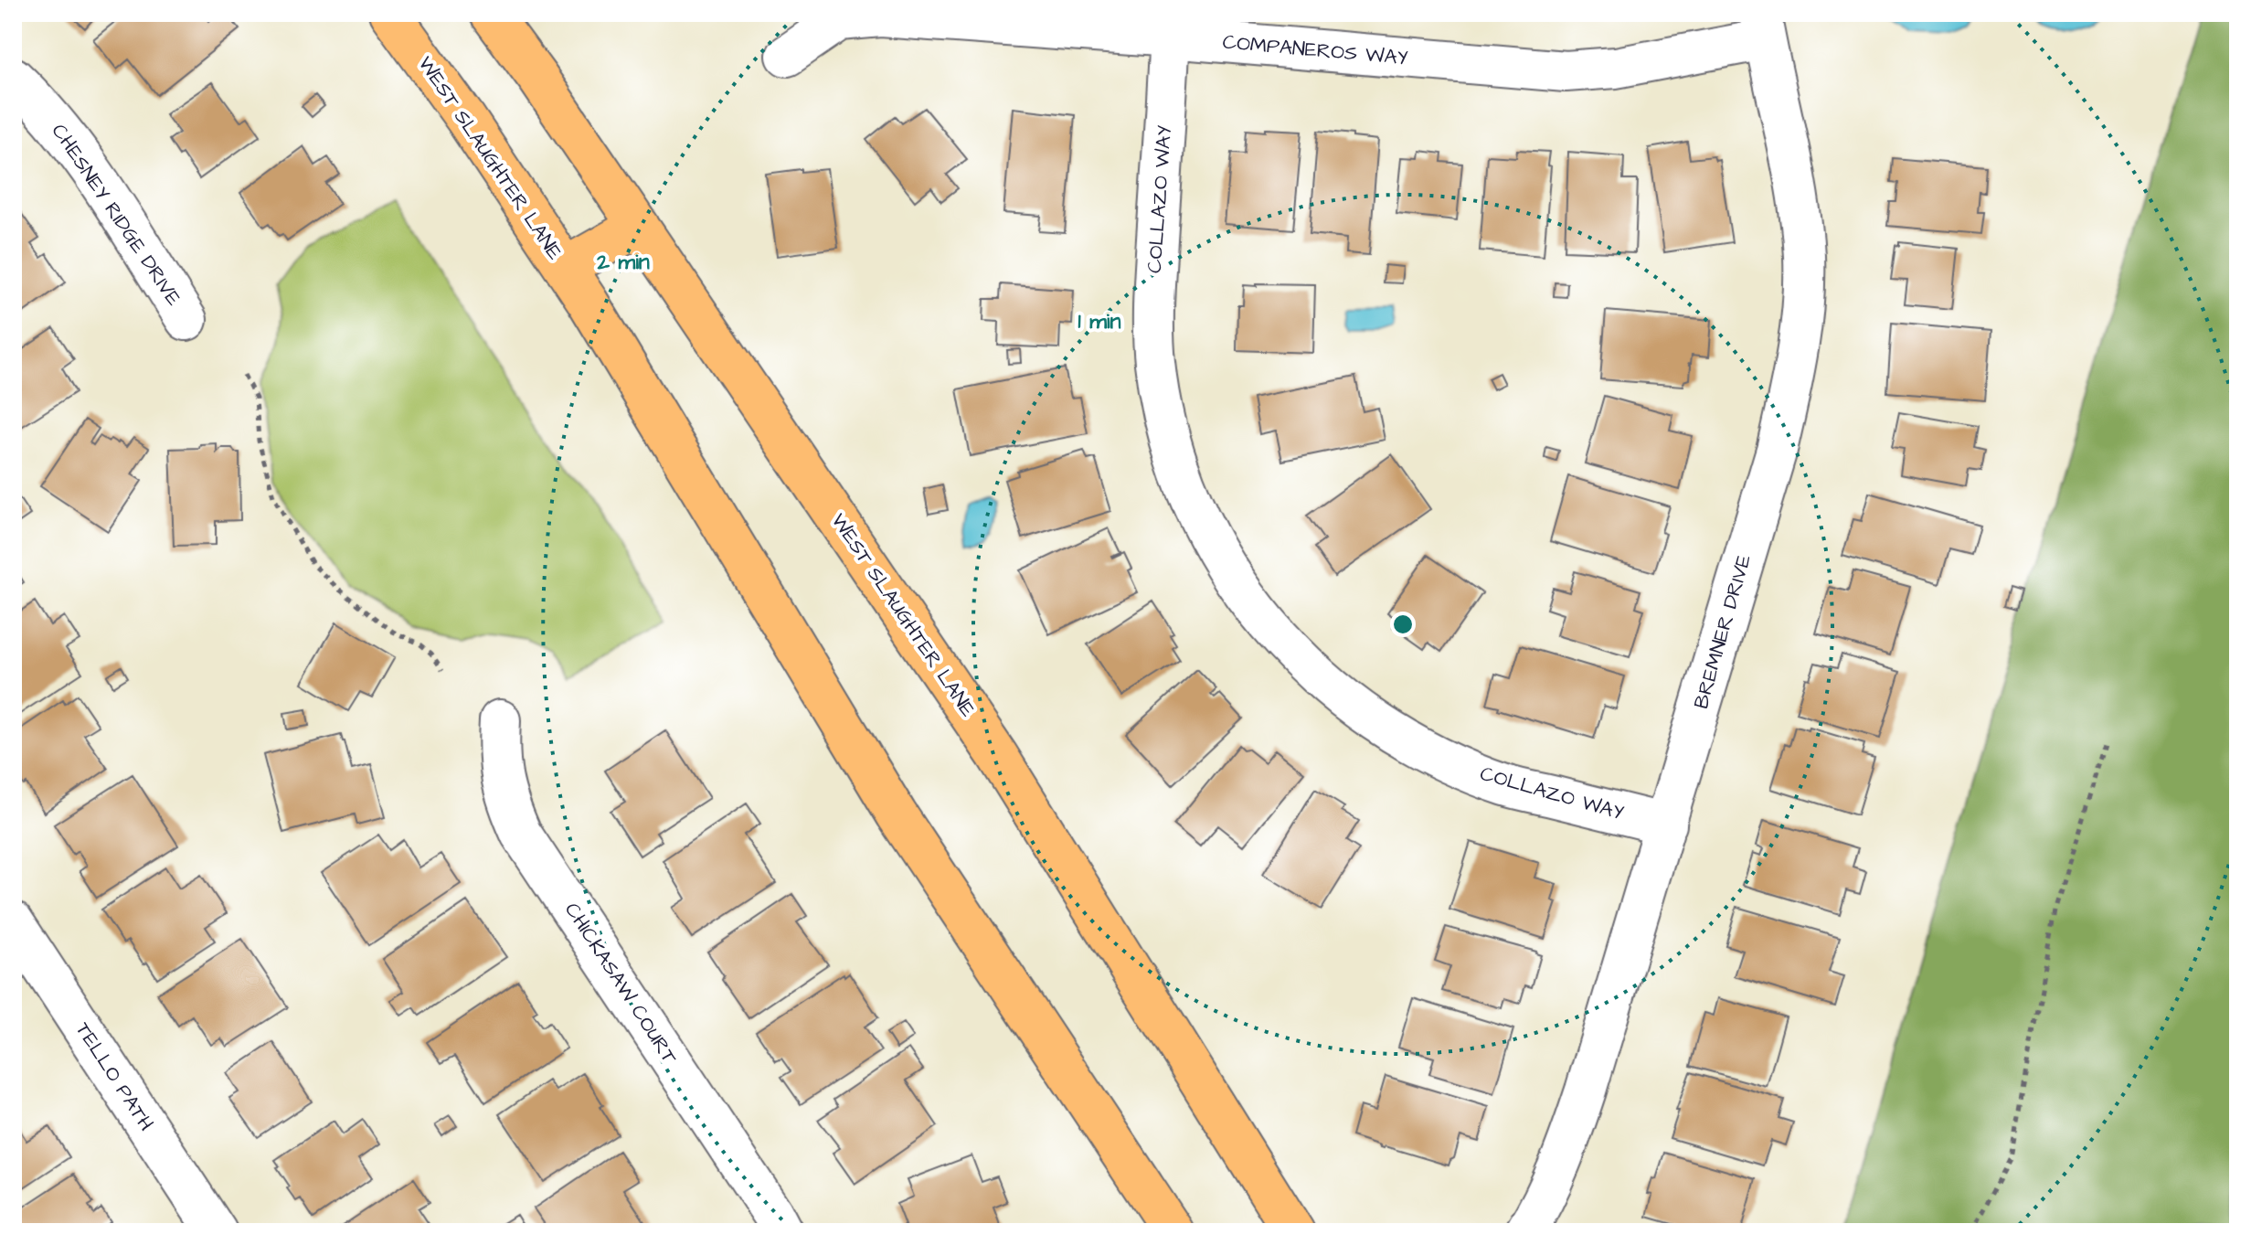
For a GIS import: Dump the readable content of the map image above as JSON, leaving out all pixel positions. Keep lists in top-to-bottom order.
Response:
{
  "streets": {
    "main road": ["WEST SLAUGHTER LANE"],
    "street": [
      "COMPANEROS WAY",
      "COLLAZO WAY",
      "CHESNEY RIDGE DRIVE",
      "BREMNER DRIVE",
      "CHICKASAW COURT",
      "TELLO PATH"
    ]
  },
  "crossings": [
    ["COMPANEROS WAY", "COLLAZO WAY"],
    ["COMPANEROS WAY", "BREMNER DRIVE"],
    ["COLLAZO WAY", "BREMNER DRIVE"]
  ],
  "rings": ["2 min", "1 min"]
}
